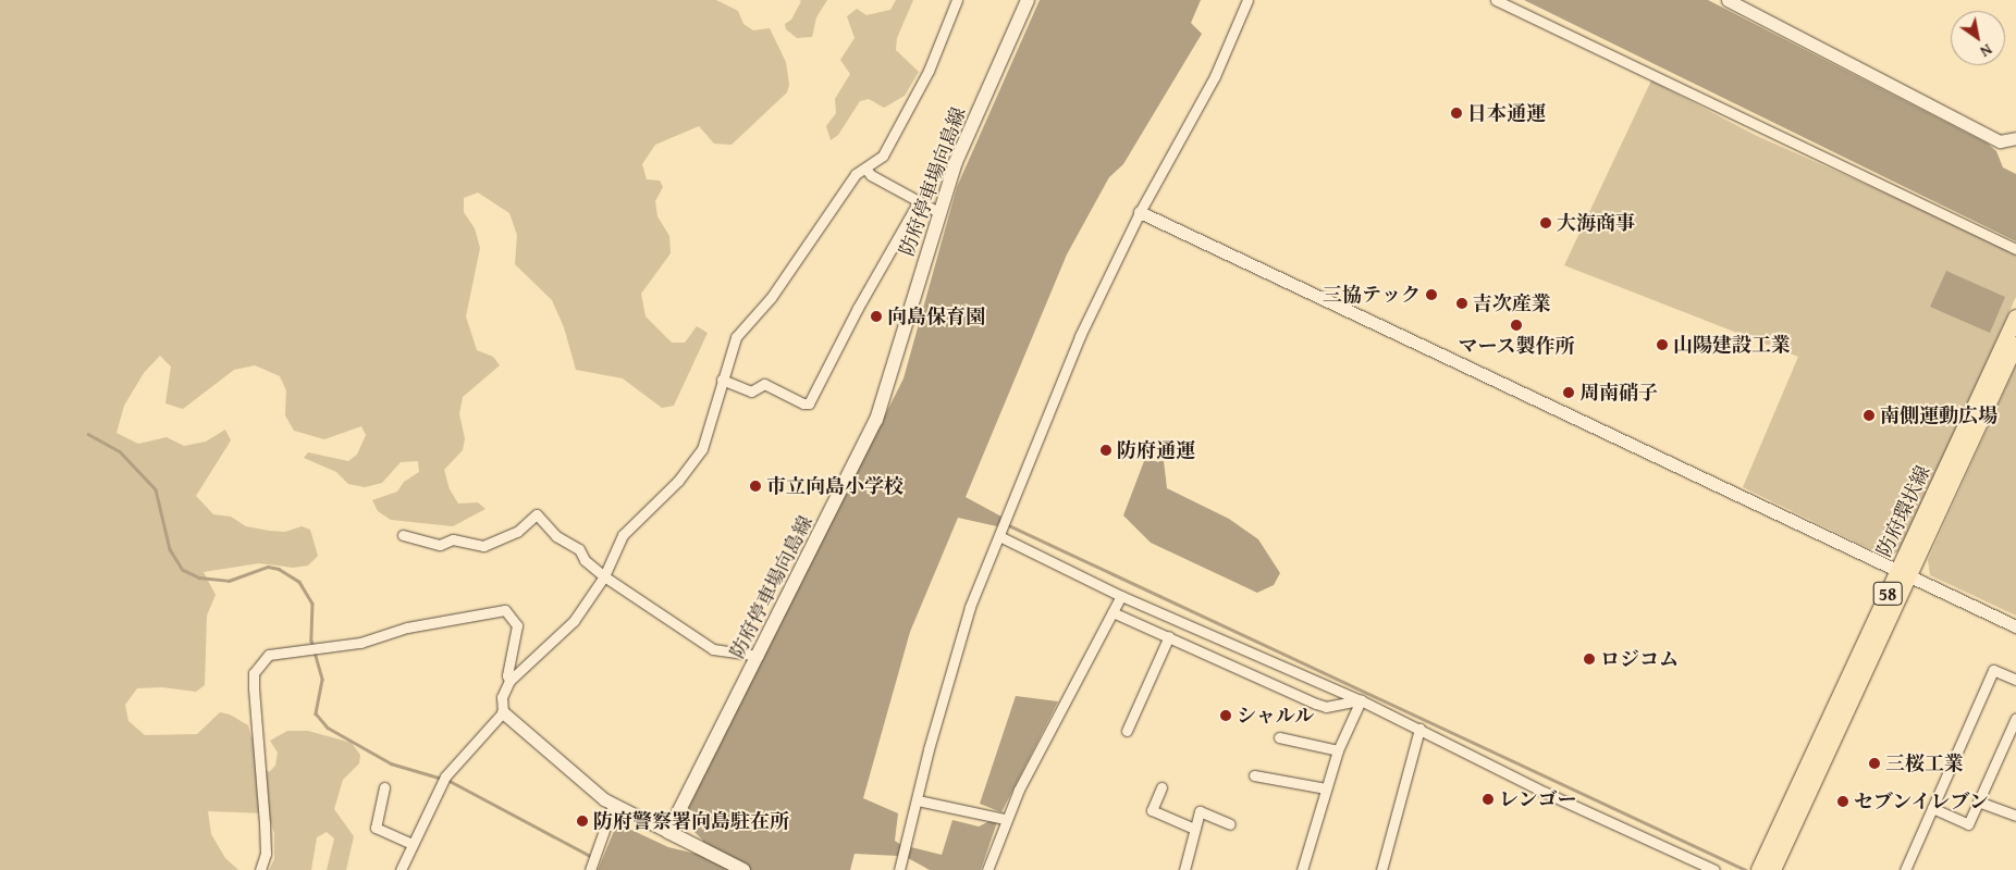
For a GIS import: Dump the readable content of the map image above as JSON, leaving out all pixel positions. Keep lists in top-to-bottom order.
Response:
{
  "streets": {
    "main road": ["防府停車場向島線", "防府環状線", "58"]
  },
  "places": [
    "日本通運",
    "大海商事",
    "三協テック",
    "吉次産業",
    "向島保育園",
    "マース製作所",
    "山陽建設工業",
    "周南硝子",
    "南側運動広場",
    "防府通運",
    "市立向島小学校",
    "ロジコム",
    "シャルル",
    "三桜工業",
    "レンゴー",
    "セブンイレブン",
    "防府警察署向島駐在所"
  ],
  "north": "bottom right"
}
